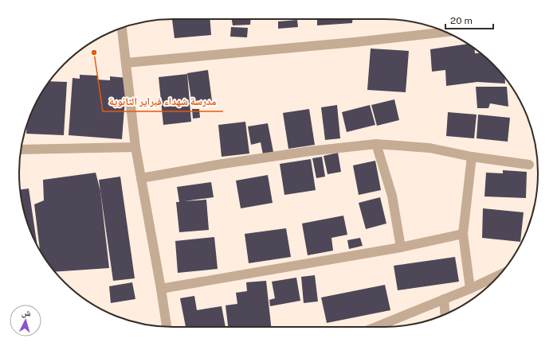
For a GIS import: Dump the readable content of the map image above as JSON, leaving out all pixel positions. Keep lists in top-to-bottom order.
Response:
{
  "places": ["مدرسة شهداء فبراير الثانوية"],
  "scale_bar": "20 m",
  "north": "top"
}
